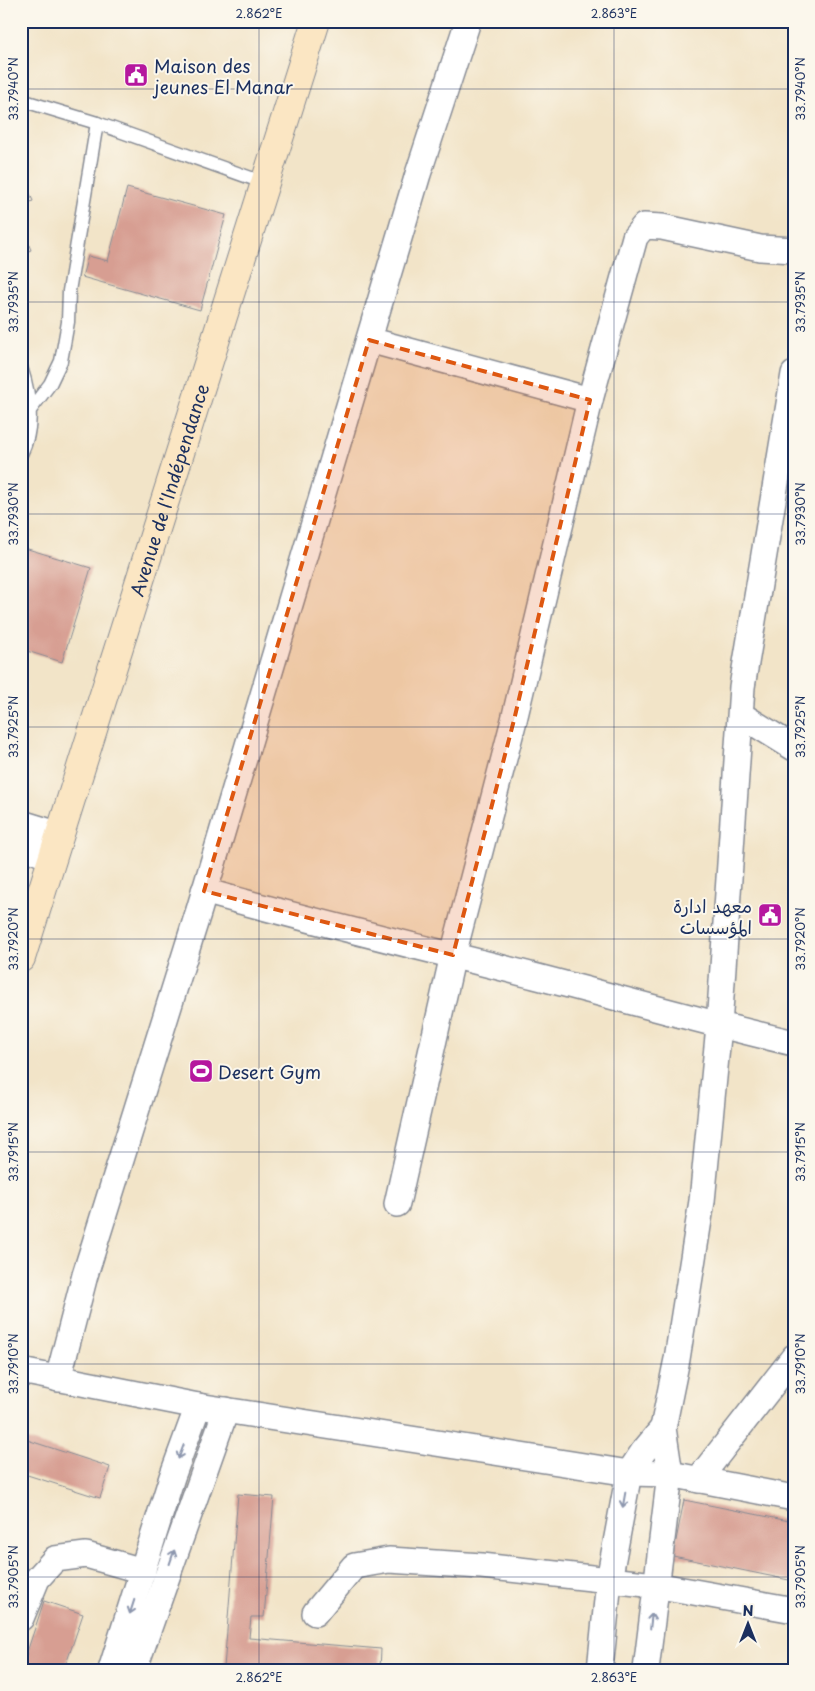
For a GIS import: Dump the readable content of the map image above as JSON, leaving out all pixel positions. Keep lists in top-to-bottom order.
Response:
{
  "streets": {
    "main road": ["Avenue de l'Indépendance"]
  },
  "places": {
    "public building": ["Maison des jeunes El Manar", "معهد ادارة المؤسسات"],
    "sports": ["Desert Gym"]
  },
  "north": "top",
  "coordinates": [
    "2.862°E",
    "2.863°E",
    "33.7940°N",
    "33.7935°N",
    "33.7930°N",
    "33.7925°N",
    "33.7920°N",
    "33.7915°N",
    "33.7910°N",
    "33.7905°N"
  ]
}
